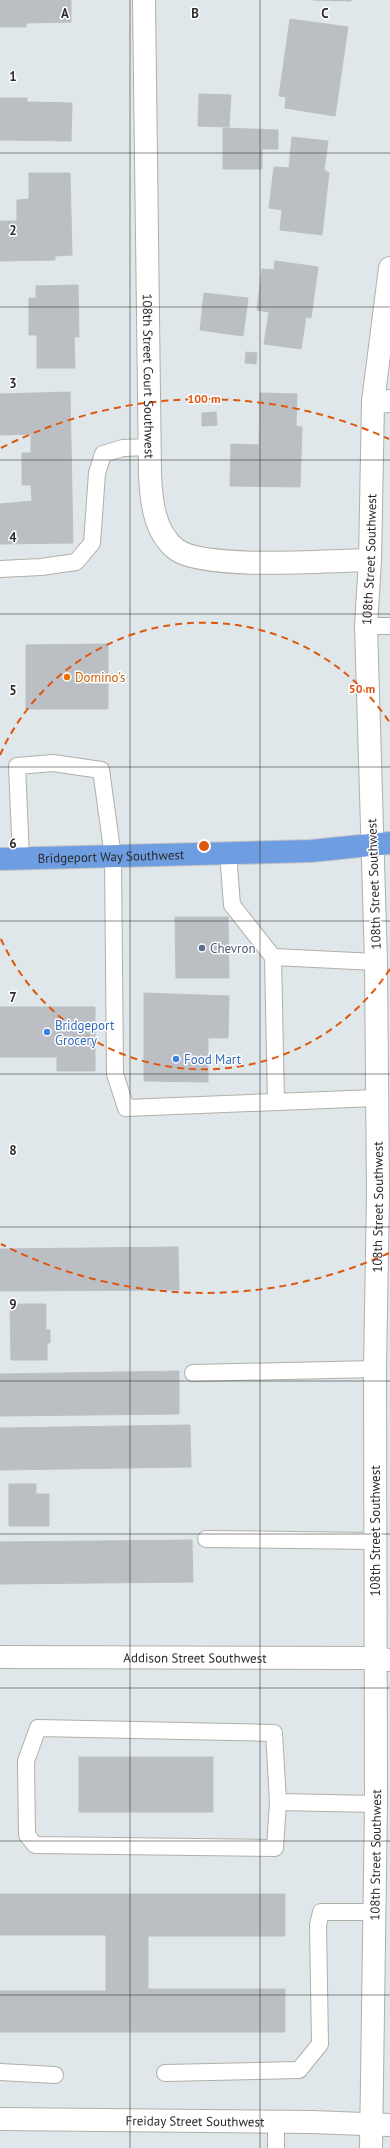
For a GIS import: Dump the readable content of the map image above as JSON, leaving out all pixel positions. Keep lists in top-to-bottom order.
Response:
{
  "streets": {
    "main road": ["Bridgeport Way Southwest"],
    "street": [
      "108th Street Court Southwest",
      "108th Street Southwest",
      "Addison Street Southwest",
      "Freiday Street Southwest"
    ]
  },
  "crossings": [
    ["108th Street Court Southwest", "108th Street Southwest"],
    ["108th Street Southwest", "Bridgeport Way Southwest"],
    ["108th Street Southwest", "Addison Street Southwest"],
    ["108th Street Southwest", "Freiday Street Southwest"]
  ],
  "places": [
    "Domino's",
    "Chevron",
    "Bridgeport Grocery",
    "Food Mart"
  ],
  "grid": {
    "columns": ["A", "B", "C"],
    "rows": [
      "1",
      "2",
      "3",
      "4",
      "5",
      "6",
      "7",
      "8",
      "9"
    ]
  },
  "rings": ["100 m", "50 m"]
}
